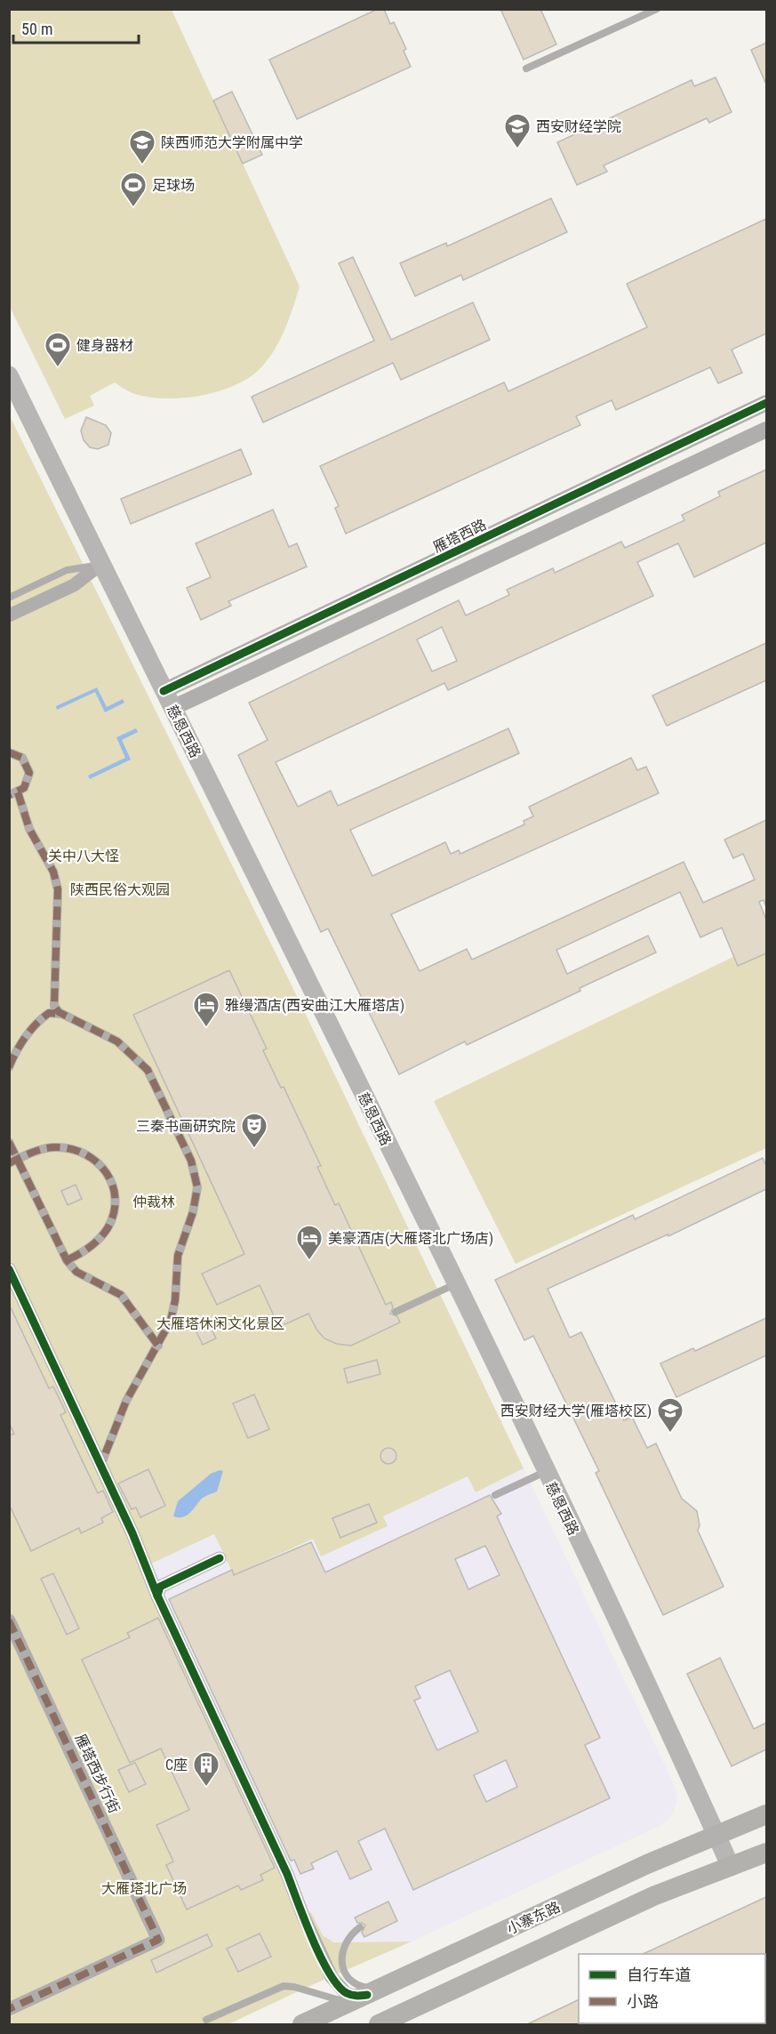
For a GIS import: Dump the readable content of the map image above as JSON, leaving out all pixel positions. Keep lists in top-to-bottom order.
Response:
{
  "streets": {
    "main road": ["慈恩西路", "小寨东路"],
    "street": ["雁塔西路", "雁塔西步行街"]
  },
  "crossings": [
    ["雁塔西路", "慈恩西路"],
    ["慈恩西路", "小寨东路"]
  ],
  "parks": [
    "关中八大怪",
    "陕西民俗大观园",
    "仲裁林",
    "大雁塔休闲文化景区",
    "大雁塔北广场"
  ],
  "places": {
    "school or university": ["西安财经学院", "陕西师范大学附属中学", "西安财经大学(雁塔校区)"],
    "sports": ["足球场", "健身器材"],
    "hotel": ["雅缦酒店(西安曲江大雁塔店)", "美豪酒店(大雁塔北广场店)"],
    "theatre": ["三秦书画研究院"],
    "building": ["C座"]
  },
  "legend": ["自行车道", "小路"],
  "scale_bar": "50 m"
}
